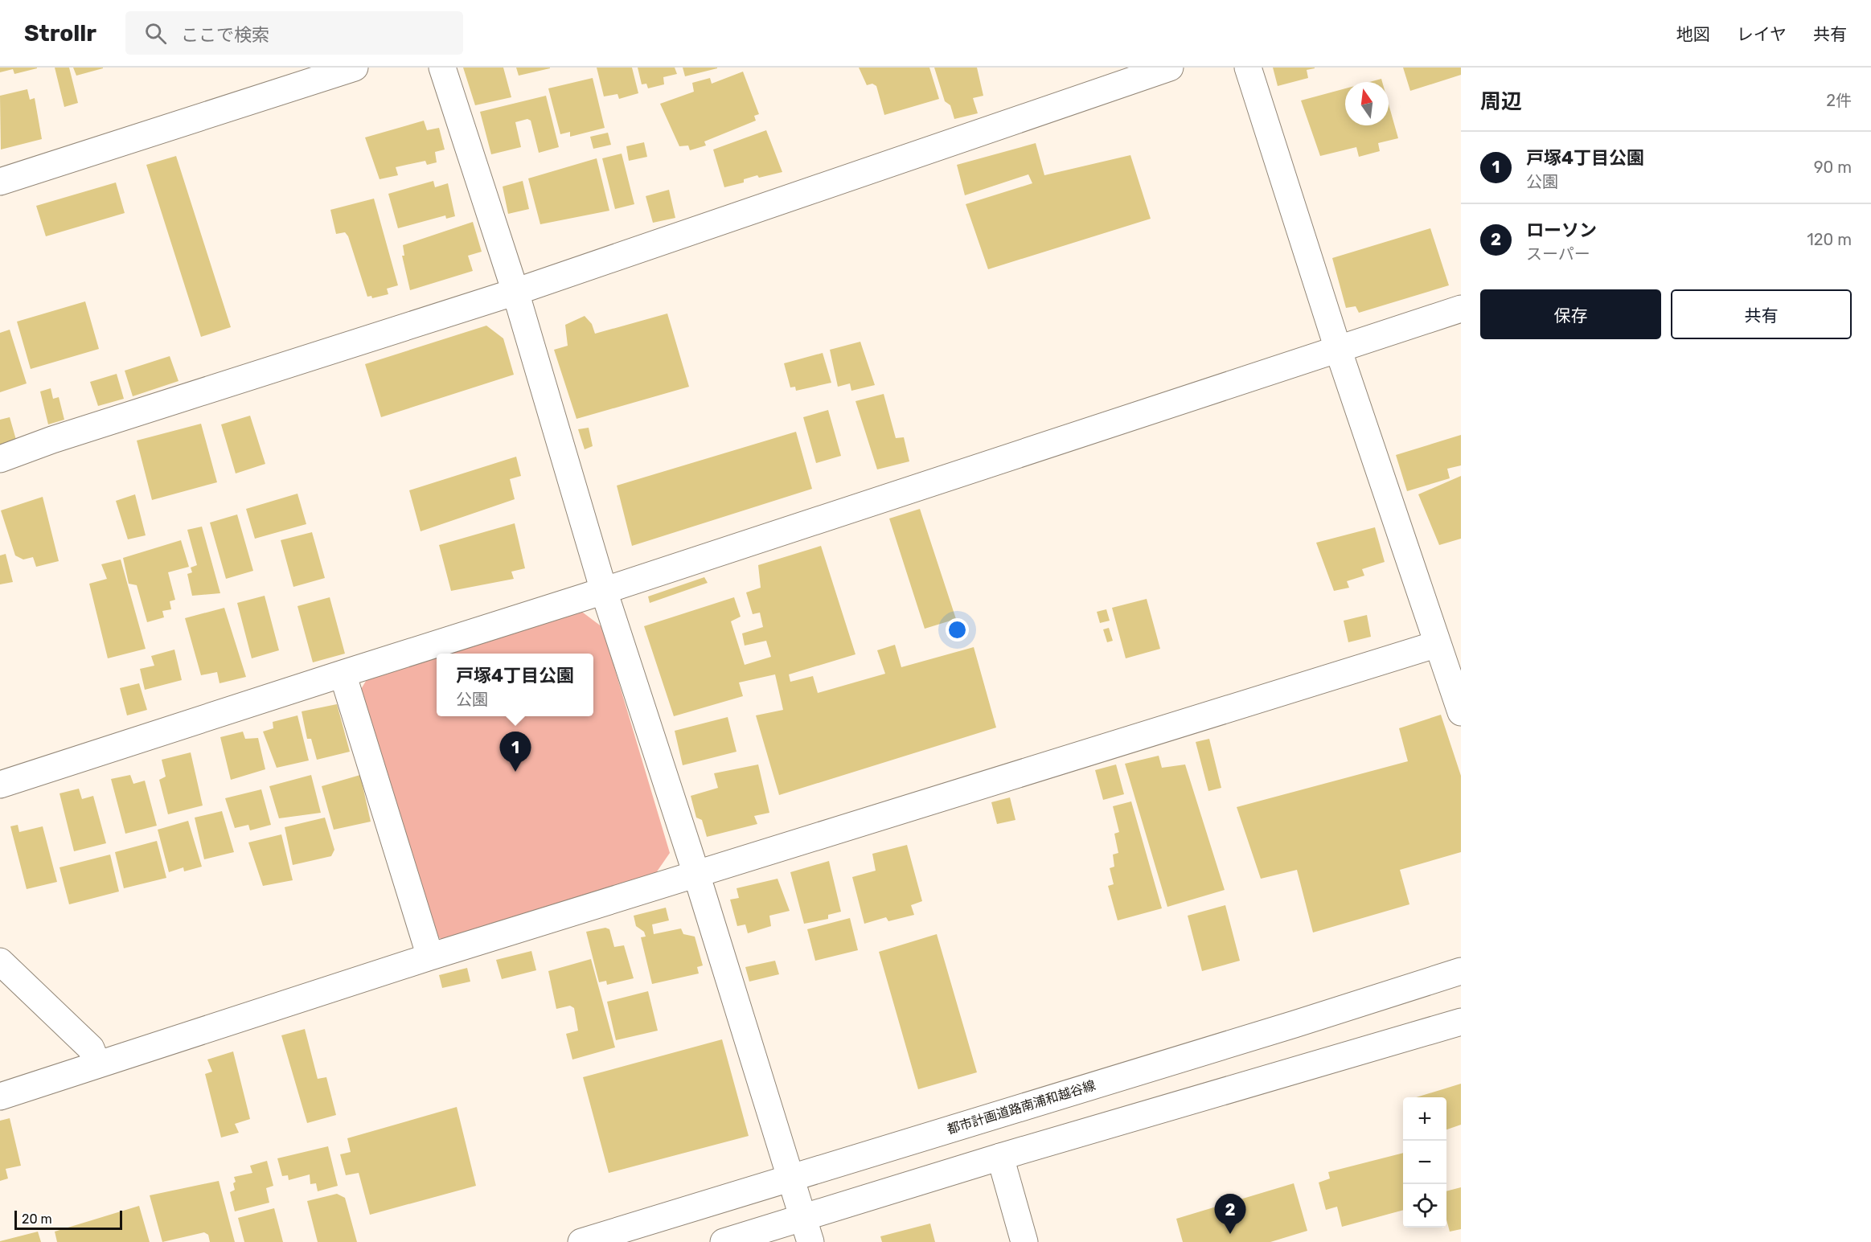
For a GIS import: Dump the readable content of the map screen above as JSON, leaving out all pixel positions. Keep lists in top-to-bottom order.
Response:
{
  "streets": {
    "street": ["都市計画道路南浦和越谷線"]
  },
  "scale_bar": "20 m",
  "north": "top",
  "page": {
    "header": "Strollr",
    "search": "ここで検索",
    "nav": ["地図", "レイヤ", "共有"],
    "heading": ["周辺", "2件"],
    "list": [
      {
        "mark": "1",
        "name": "戸塚4丁目公園",
        "note": "公園",
        "value": "90 m"
      },
      {
        "mark": "2",
        "name": "ローソン",
        "note": "スーパー",
        "value": "120 m"
      }
    ],
    "buttons": ["保存", "共有"],
    "popup": ["戸塚4丁目公園", "公園"],
    "pins": ["1", "2"],
    "map_buttons": ["+", "−"],
    "scale": "20 m"
  }
}
